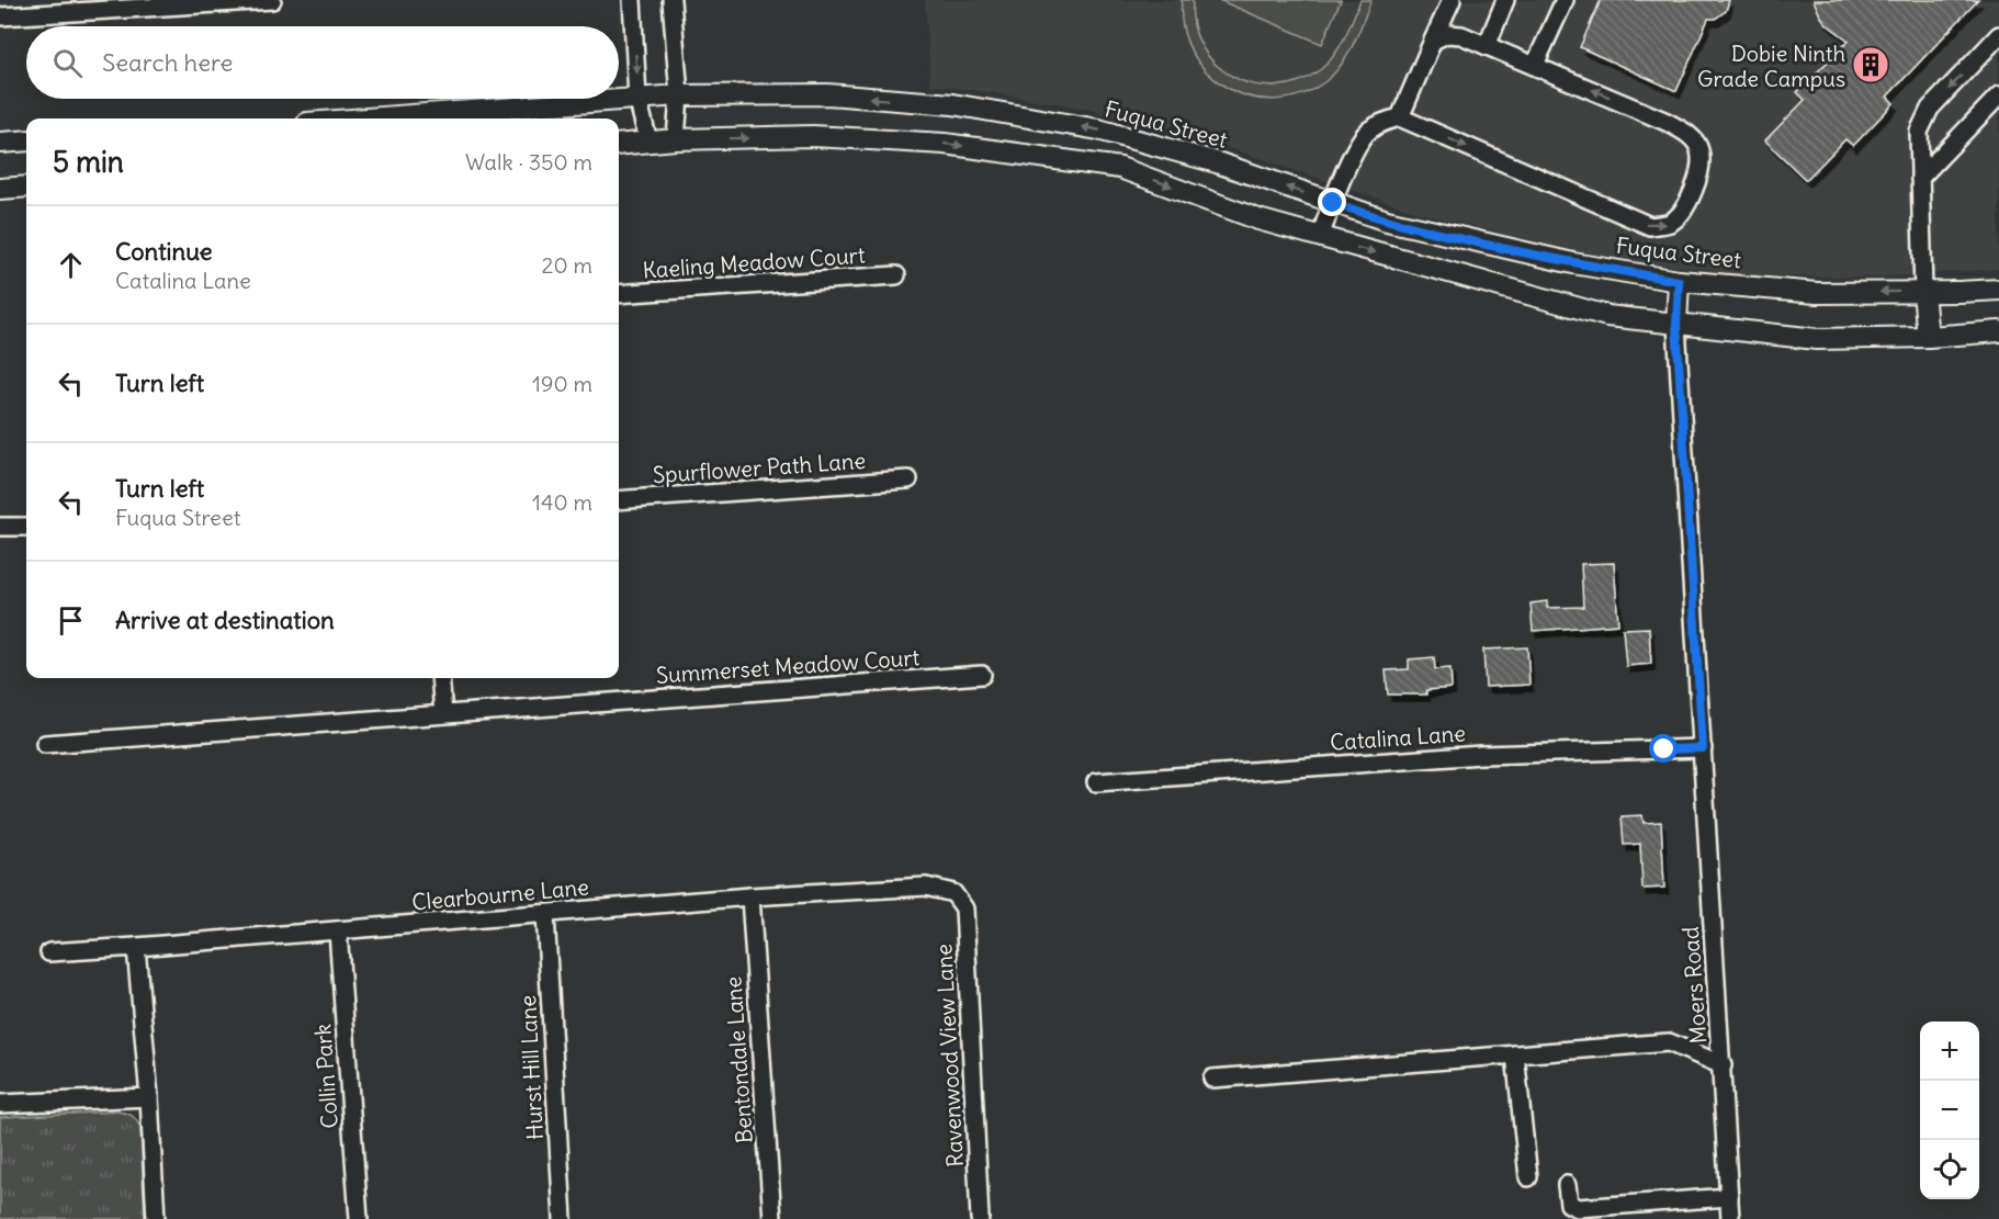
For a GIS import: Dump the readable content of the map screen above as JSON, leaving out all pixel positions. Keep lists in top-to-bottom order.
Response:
{
  "streets": {
    "main road": ["Fuqua Street"],
    "street": [
      "Kaeling Meadow Court",
      "Spurflower Path Lane",
      "Summerset Meadow Court",
      "Catalina Lane",
      "Clearbourne Lane",
      "Moers Road",
      "Ravenwood View Lane",
      "Bentondale Lane",
      "Hurst Hill Lane",
      "Collin Park"
    ]
  },
  "crossings": [
    ["Catalina Lane", "Moers Road"],
    ["Clearbourne Lane", "Ravenwood View Lane"],
    ["Clearbourne Lane", "Bentondale Lane"],
    ["Clearbourne Lane", "Hurst Hill Lane"],
    ["Clearbourne Lane", "Collin Park"]
  ],
  "places": {
    "building": ["Dobie Ninth Grade Campus"]
  },
  "page": {
    "search": "Search here",
    "heading": ["5 min", "Walk · 350 m"],
    "list": [
      ["Continue", "Catalina Lane", "20 m"],
      ["Turn left", "190 m"],
      ["Turn left", "Fuqua Street", "140 m"],
      "Arrive at destination"
    ],
    "map_buttons": ["+", "−"]
  }
}
